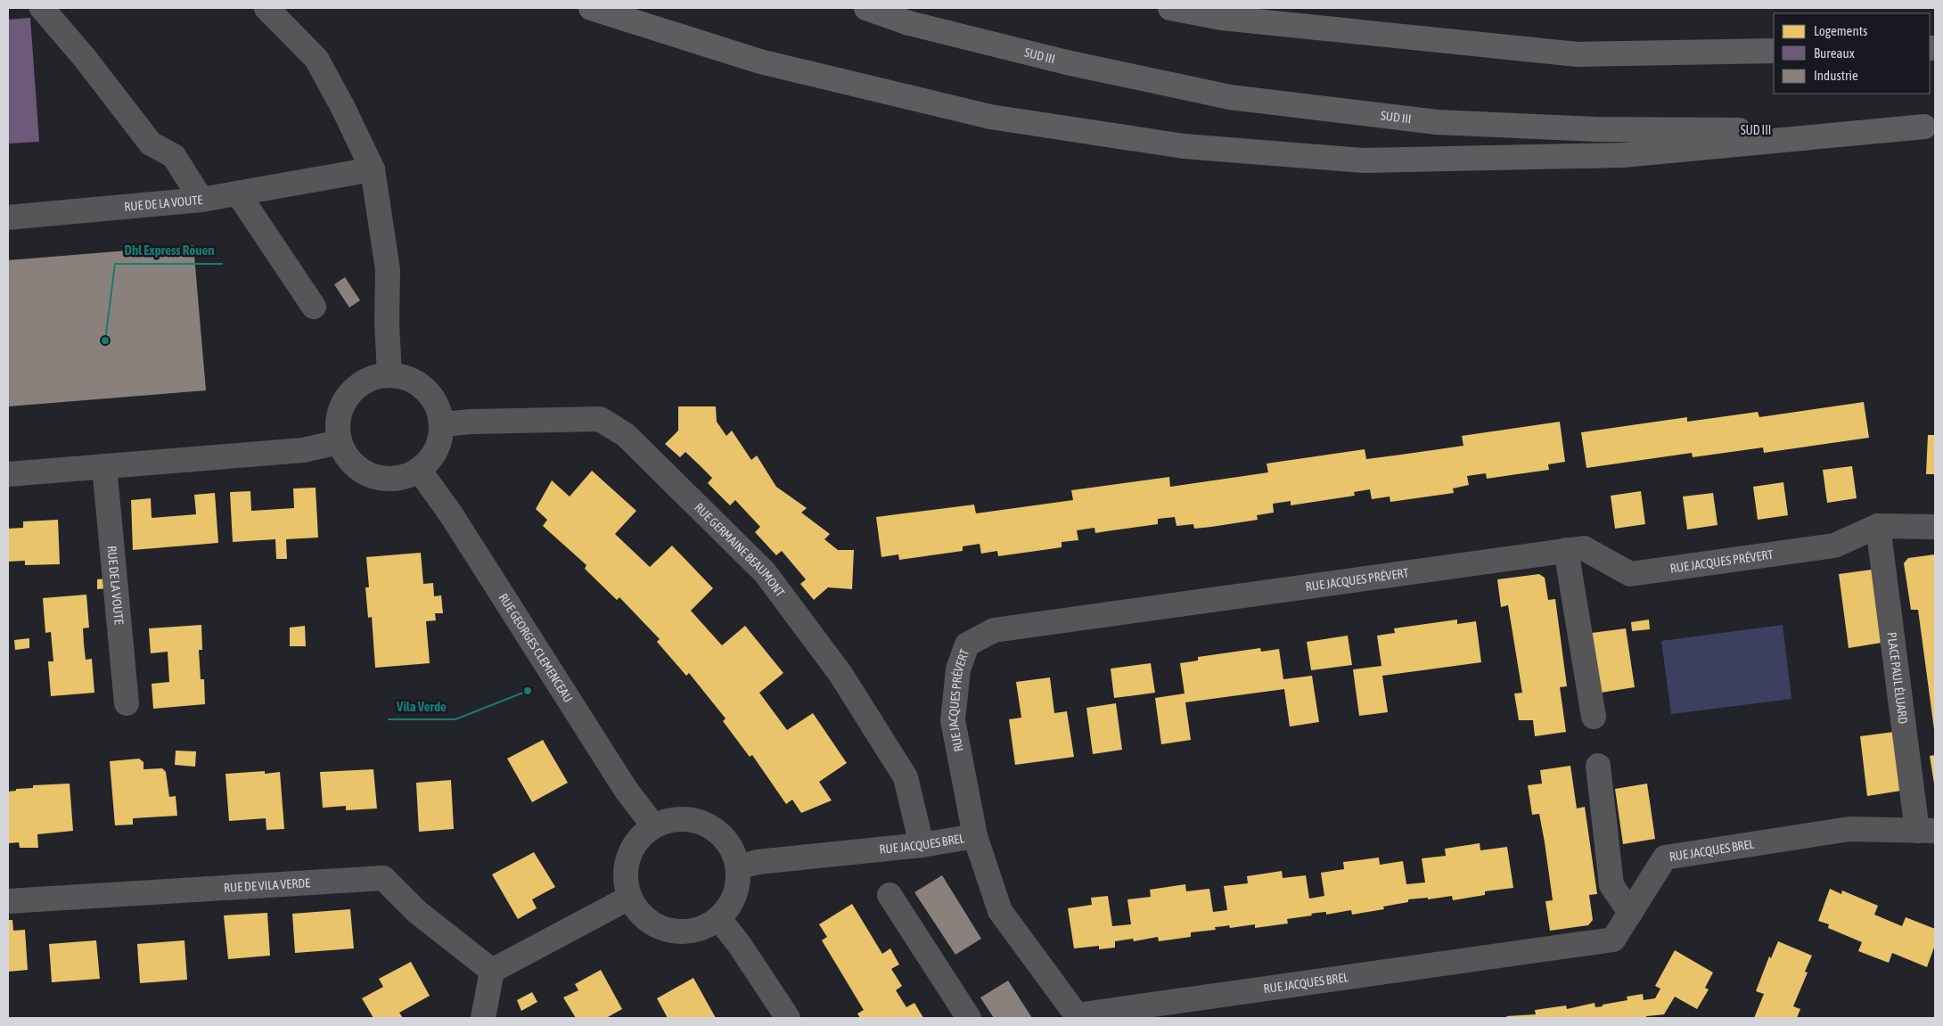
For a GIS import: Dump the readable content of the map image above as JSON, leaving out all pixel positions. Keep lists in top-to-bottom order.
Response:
{
  "streets": {
    "highway": ["SUD III"],
    "street": [
      "RUE DE LA VOUTE",
      "RUE GERMAINE BEAUMONT",
      "RUE JACQUES PRÉVERT",
      "RUE GEORGES CLEMENCEAU",
      "PLACE PAUL ÉLUARD",
      "RUE JACQUES BREL",
      "RUE DE VILA VERDE"
    ]
  },
  "crossings": [
    ["RUE GERMAINE BEAUMONT", "RUE GEORGES CLEMENCEAU"],
    ["RUE GERMAINE BEAUMONT", "RUE JACQUES BREL"],
    ["RUE JACQUES PRÉVERT", "PLACE PAUL ÉLUARD"],
    ["RUE JACQUES PRÉVERT", "RUE JACQUES BREL"],
    ["RUE GEORGES CLEMENCEAU", "RUE JACQUES BREL"],
    ["PLACE PAUL ÉLUARD", "RUE JACQUES BREL"]
  ],
  "places": ["Dhl Express Rouen", "Vila Verde"],
  "legend": ["Logements", "Bureaux", "Industrie"]
}
